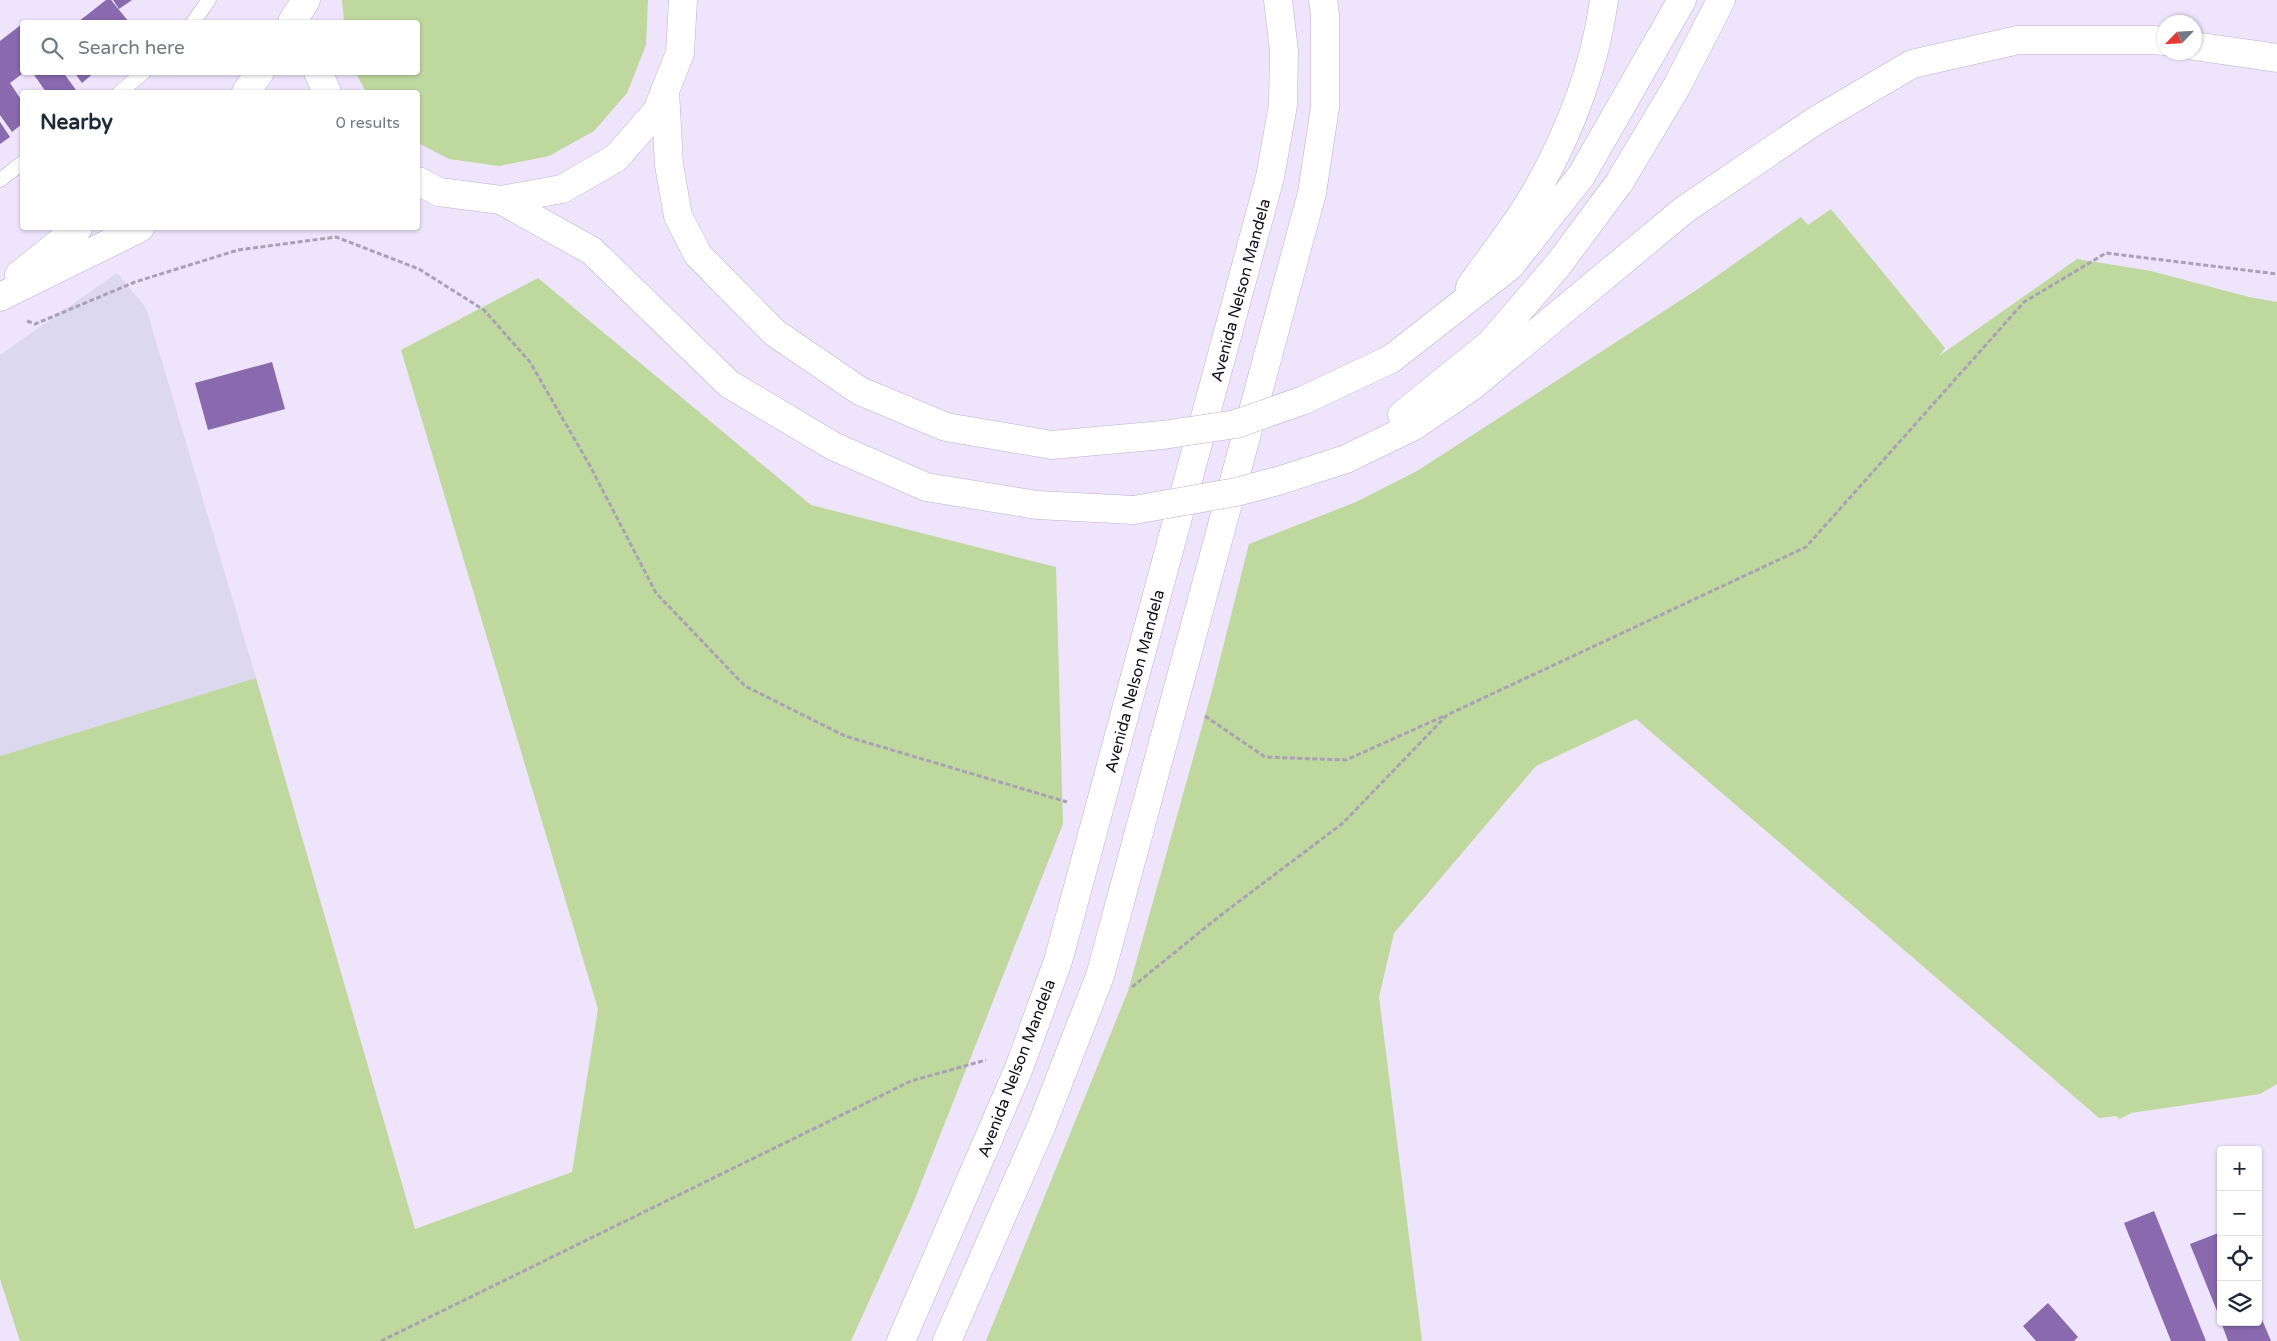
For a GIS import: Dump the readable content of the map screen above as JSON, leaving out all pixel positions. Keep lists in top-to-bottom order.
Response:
{
  "streets": {
    "main road": ["Avenida Nelson Mandela"]
  },
  "north": "bottom left",
  "page": {
    "search": "Search here",
    "heading": ["Nearby", "0 results"],
    "map_buttons": ["+", "−"]
  }
}
